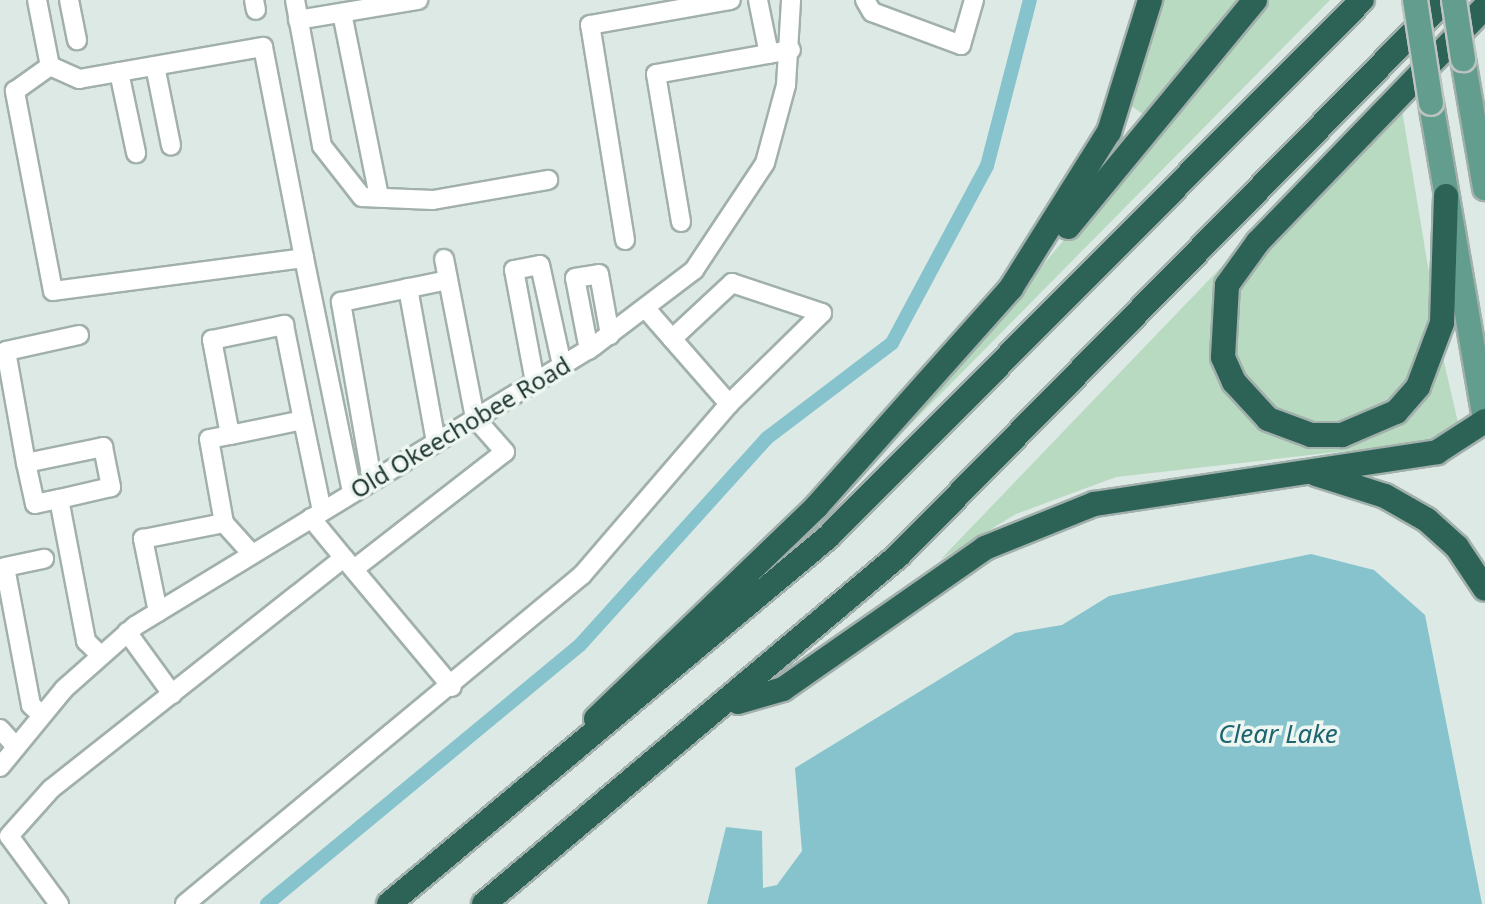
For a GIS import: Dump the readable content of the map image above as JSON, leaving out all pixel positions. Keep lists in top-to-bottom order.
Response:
{
  "streets": {
    "street": ["Old Okeechobee Road"]
  },
  "water": ["Clear Lake"]
}
